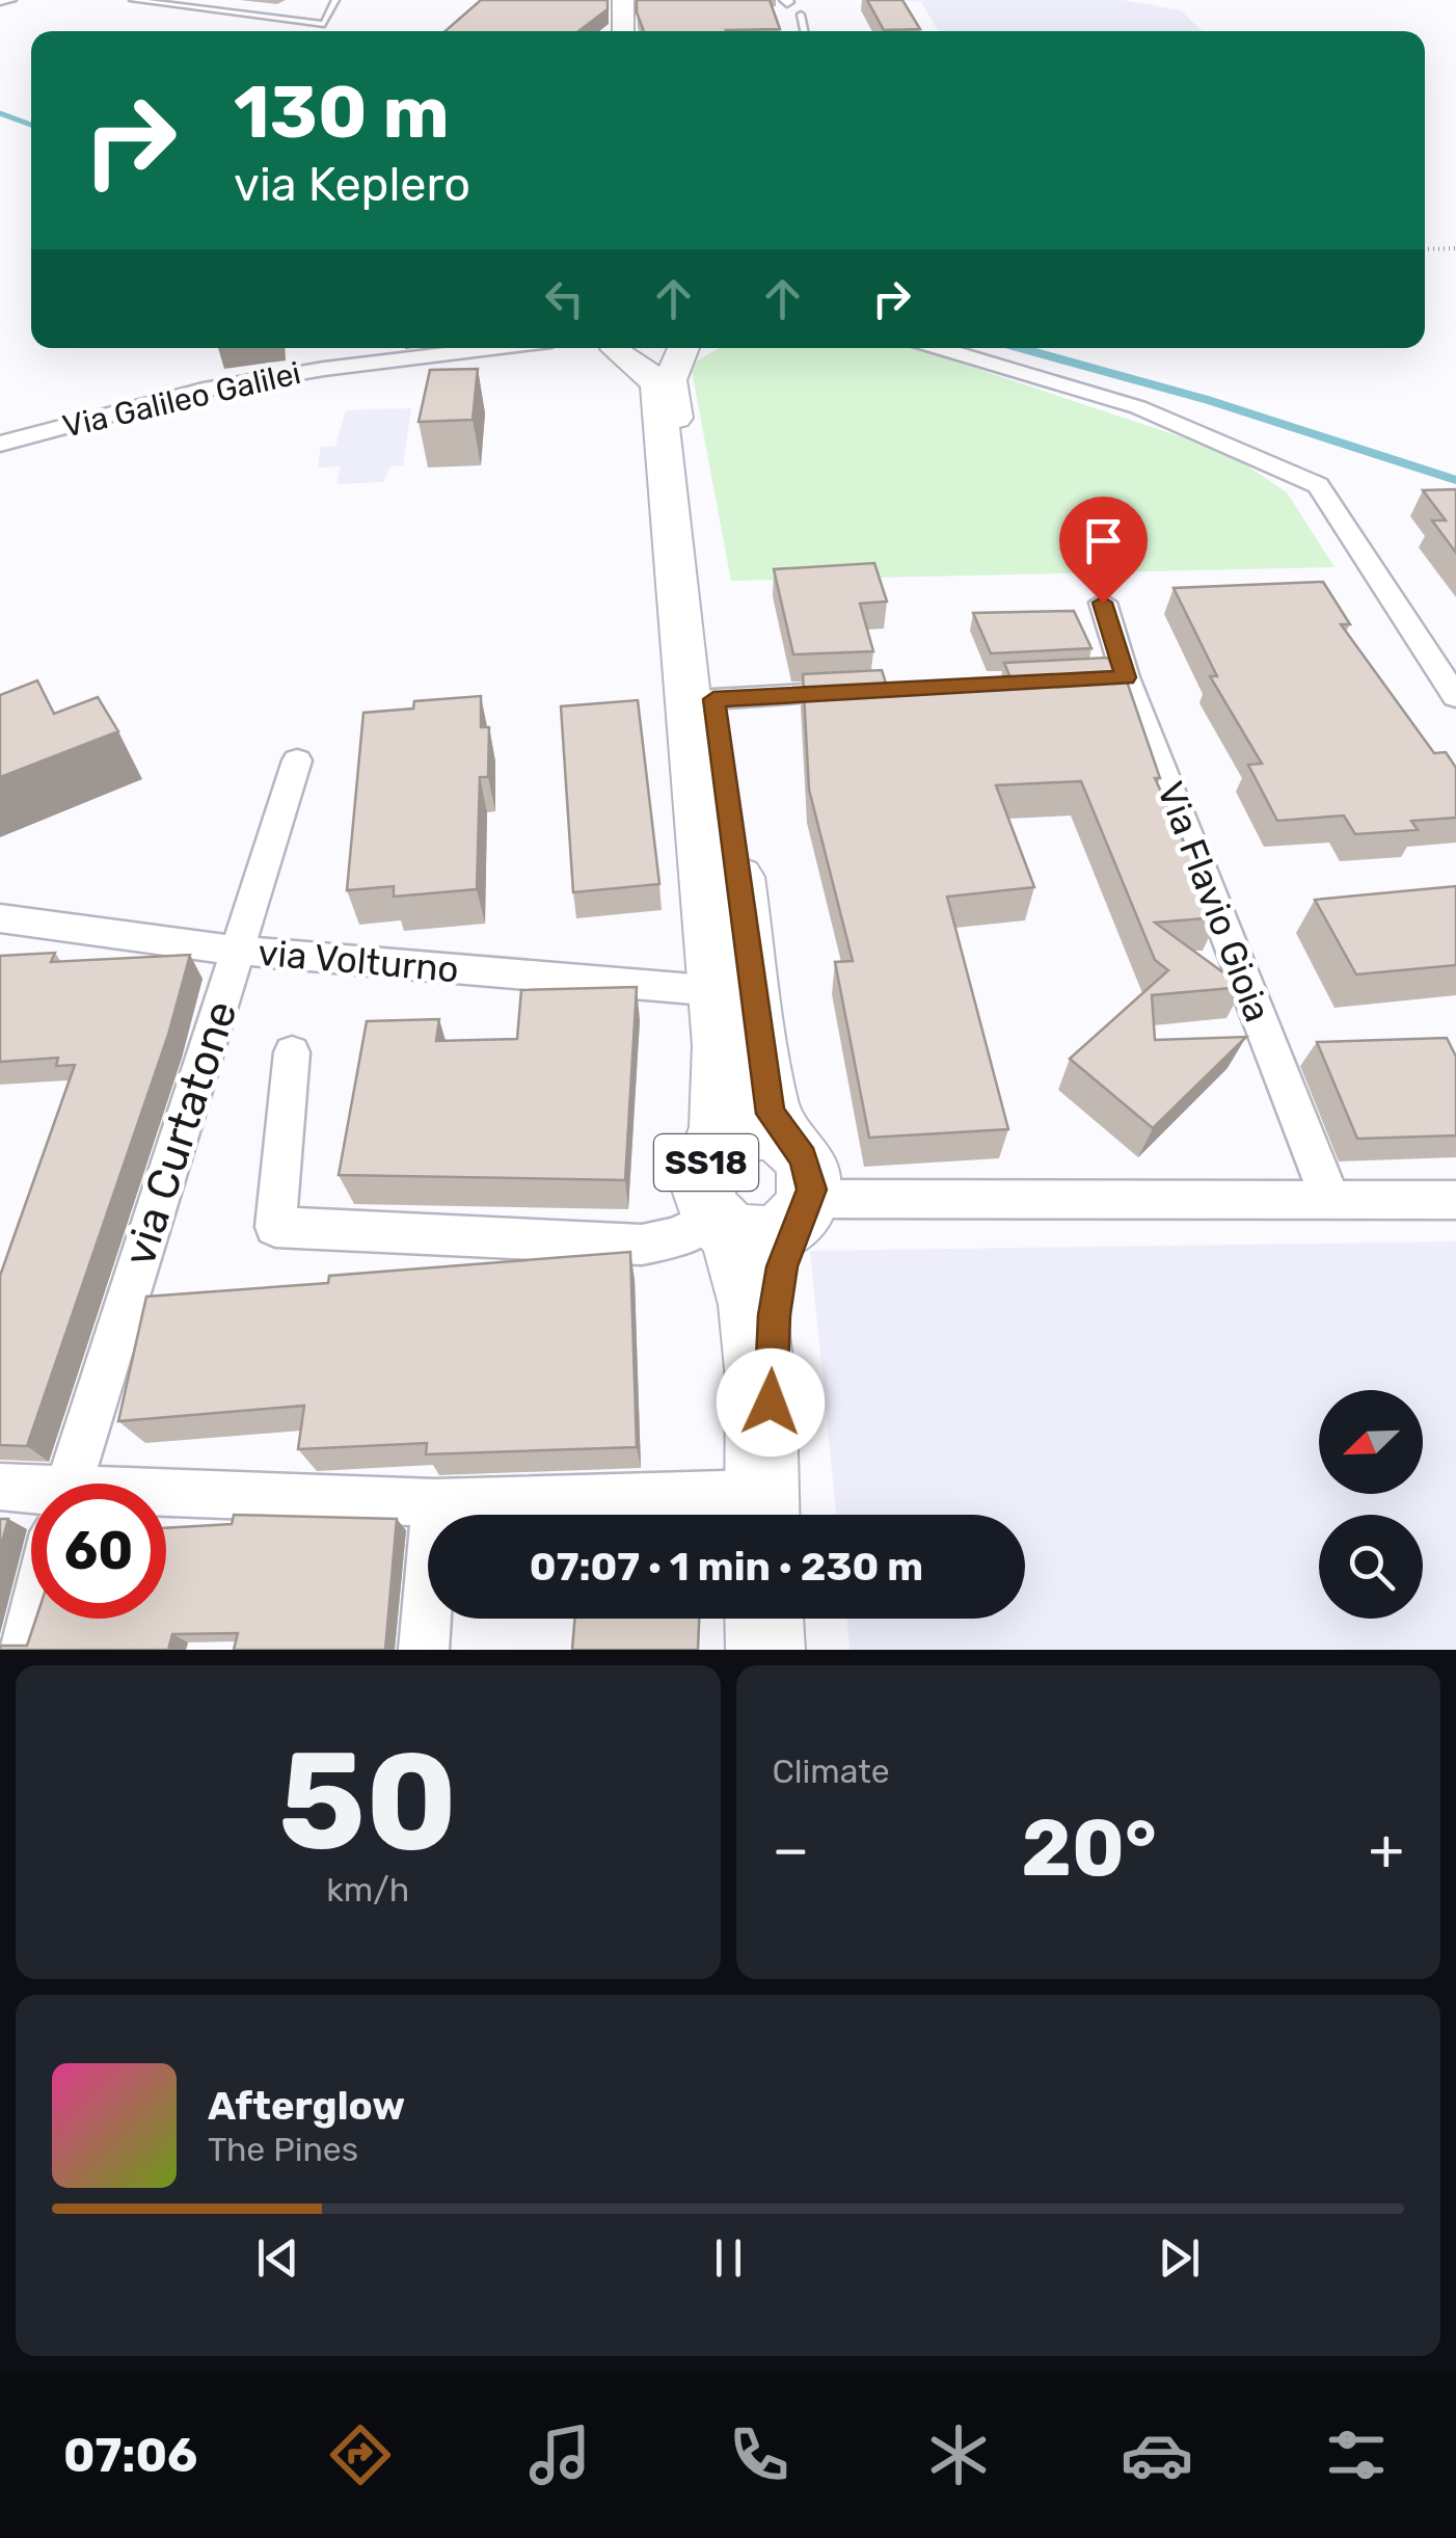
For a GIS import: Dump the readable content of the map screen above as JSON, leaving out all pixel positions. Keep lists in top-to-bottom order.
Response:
{
  "streets": {
    "main road": ["SS18"],
    "street": [
      "Via Galileo Galilei",
      "Via Flavio Gioia",
      "via Volturno",
      "via Curtatone"
    ]
  },
  "crossings": [
    ["via Volturno", "via Curtatone"],
    ["via Volturno", "SS18"]
  ],
  "north": "bottom left",
  "page": {
    "turn": ["130 m", "via Keplero"],
    "limit": "60",
    "trip": "07:07 · 1 min · 230 m",
    "tile": [
      ["50", "km/h"],
      "Climate"
    ],
    "heat": ["−", "20°", "+"],
    "song": ["Afterglow", "The Pines"],
    "tabs": "07:06"
  }
}
